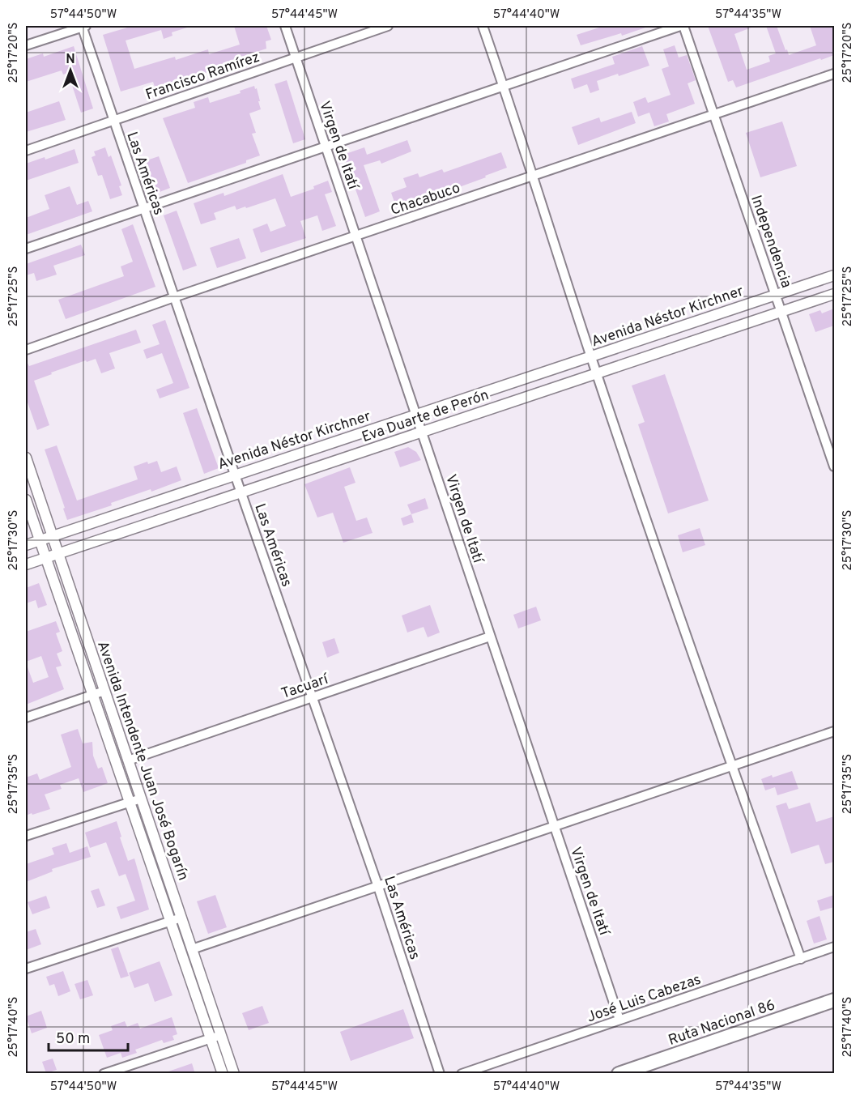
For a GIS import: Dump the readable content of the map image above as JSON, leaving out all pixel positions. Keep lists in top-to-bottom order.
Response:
{
  "streets": {
    "main road": ["Ruta Nacional 86"],
    "street": [
      "Francisco Ramírez",
      "Virgen de Itatí",
      "Las Américas",
      "Chacabuco",
      "Independencia",
      "Avenida Néstor Kirchner",
      "Eva Duarte de Perón",
      "Tacuarí",
      "Avenida Intendente Juan José Bogarín",
      "José Luis Cabezas"
    ]
  },
  "crossings": [
    ["Francisco Ramírez", "Virgen de Itatí"],
    ["Francisco Ramírez", "Las Américas"],
    ["Virgen de Itatí", "Chacabuco"],
    ["Virgen de Itatí", "Avenida Néstor Kirchner"],
    ["Virgen de Itatí", "Eva Duarte de Perón"],
    ["Virgen de Itatí", "Tacuarí"],
    ["Virgen de Itatí", "José Luis Cabezas"],
    ["Las Américas", "Chacabuco"],
    ["Las Américas", "Avenida Néstor Kirchner"],
    ["Las Américas", "Eva Duarte de Perón"],
    ["Las Américas", "Tacuarí"],
    ["Chacabuco", "Independencia"],
    ["Independencia", "Avenida Néstor Kirchner"],
    ["Independencia", "Eva Duarte de Perón"],
    ["Avenida Néstor Kirchner", "Avenida Intendente Juan José Bogarín"],
    ["Eva Duarte de Perón", "Avenida Intendente Juan José Bogarín"],
    ["Tacuarí", "Avenida Intendente Juan José Bogarín"]
  ],
  "scale_bar": "50 m",
  "north": "top",
  "coordinates": [
    "57°44'50\"W",
    "57°44'45\"W",
    "57°44'40\"W",
    "57°44'35\"W",
    "25°17'20\"S",
    "25°17'25\"S",
    "25°17'30\"S",
    "25°17'35\"S",
    "25°17'40\"S"
  ]
}
